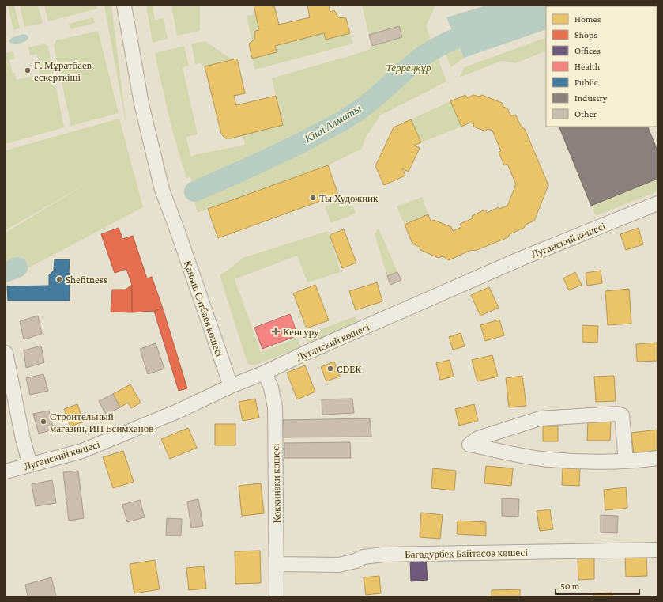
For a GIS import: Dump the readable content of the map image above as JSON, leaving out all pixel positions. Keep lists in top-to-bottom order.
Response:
{
  "streets": {
    "street": [
      "Луганский көшесі",
      "Қаныш Сәтбаев көшесі",
      "Коккинаки көшесі",
      "Багадурбек Байтасов көшесі"
    ]
  },
  "crossings": [
    ["Луганский көшесі", "Қаныш Сәтбаев көшесі"],
    ["Луганский көшесі", "Коккинаки көшесі"],
    ["Коккинаки көшесі", "Багадурбек Байтасов көшесі"]
  ],
  "water": ["Кіші Алматы"],
  "parks": ["Терреңқұр"],
  "places": {
    "other": [
      "Г. Мұратбаев ескерткіші",
      "Ты Художник",
      "Shefitness",
      "CDEK",
      "Строительный магазин, ИП Есимханов"
    ],
    "health": ["Кенгуру"]
  },
  "legend": [
    "Homes",
    "Shops",
    "Offices",
    "Health",
    "Public",
    "Industry",
    "Other"
  ],
  "scale_bar": "50 m"
}
